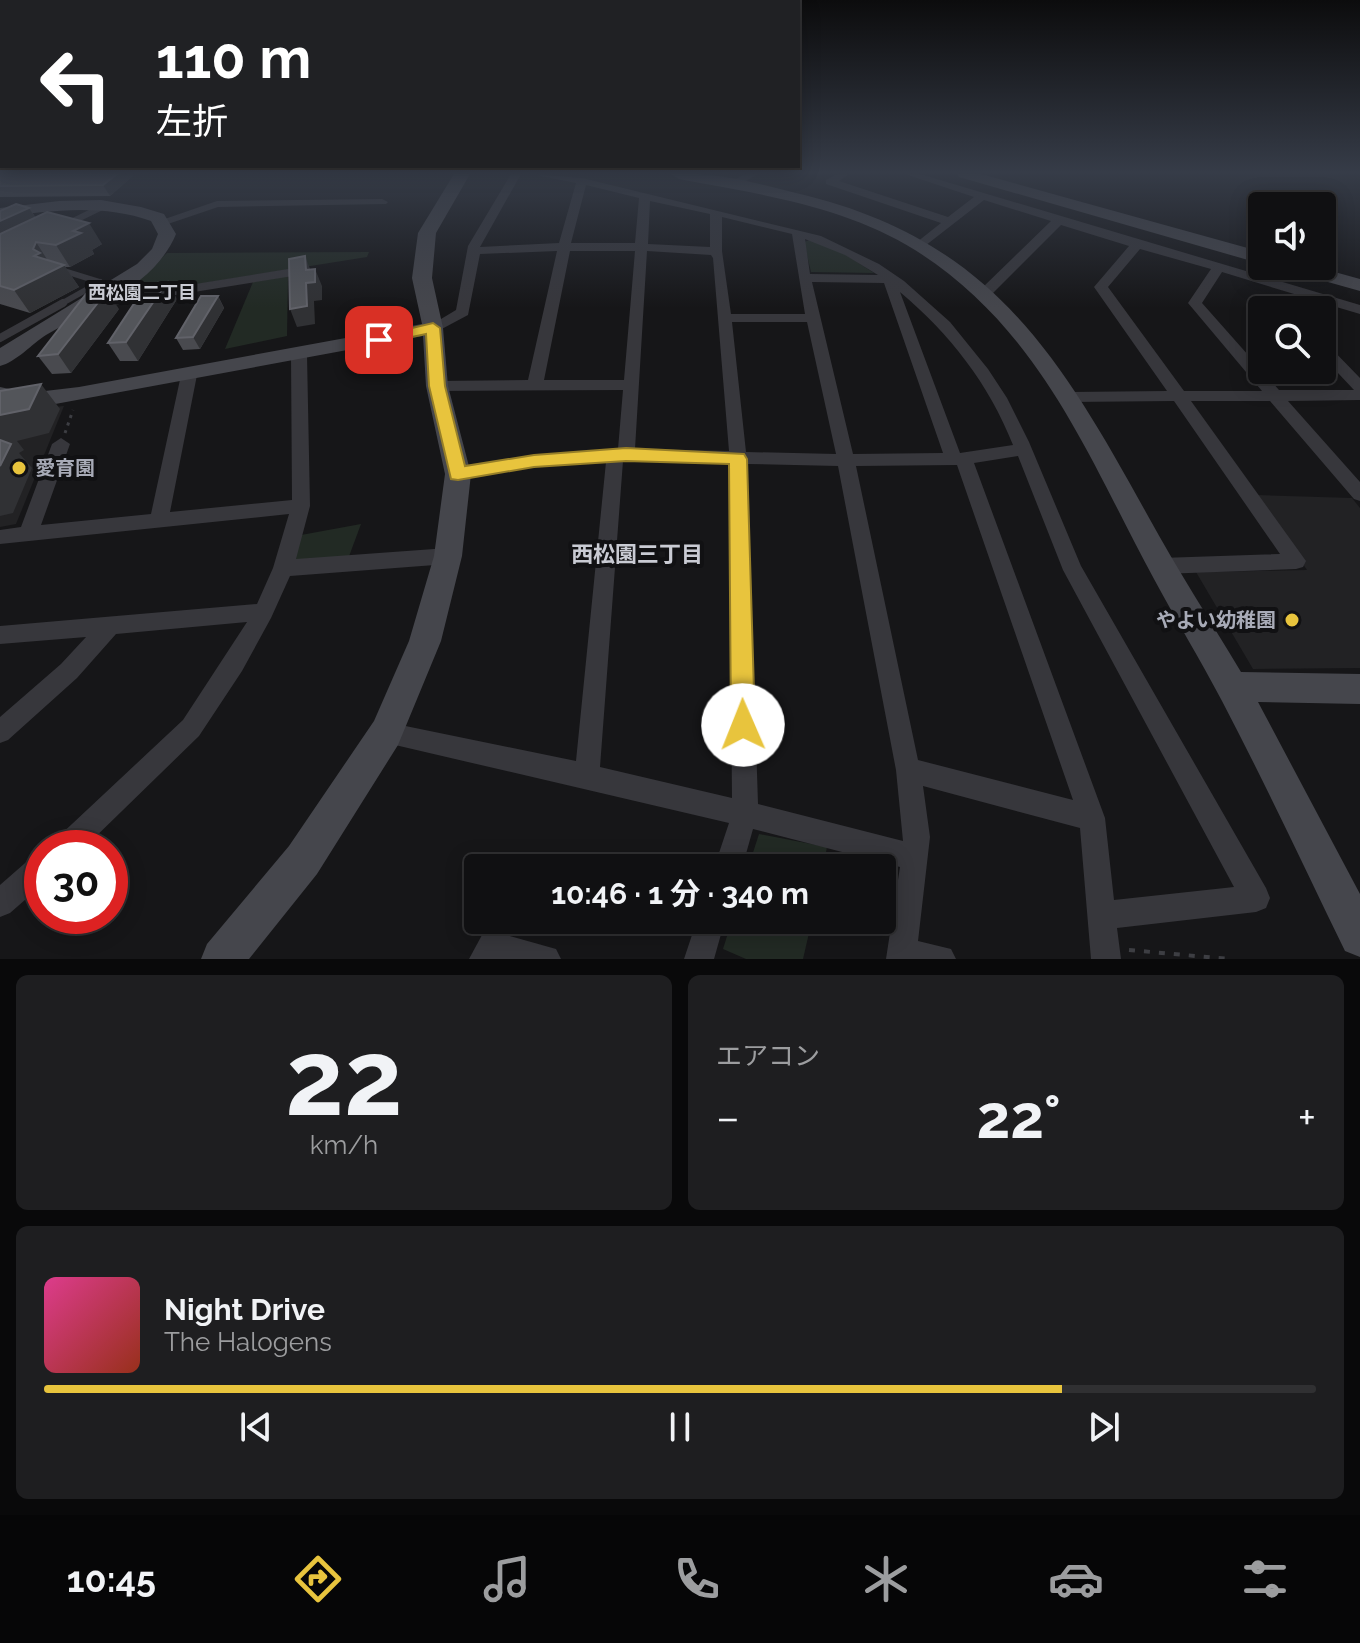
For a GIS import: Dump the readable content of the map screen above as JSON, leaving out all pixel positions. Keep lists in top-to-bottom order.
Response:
{
  "districts": ["西松園二丁目", "西松園三丁目"],
  "places": ["愛育園", "やよい幼稚園"],
  "page": {
    "turn": ["110 m", "左折"],
    "limit": "30",
    "trip": "10:46 · 1 分 · 340 m",
    "tile": [
      ["22", "km/h"],
      "エアコン"
    ],
    "heat": ["−", "22°", "+"],
    "song": ["Night Drive", "The Halogens"],
    "tabs": "10:45"
  }
}
